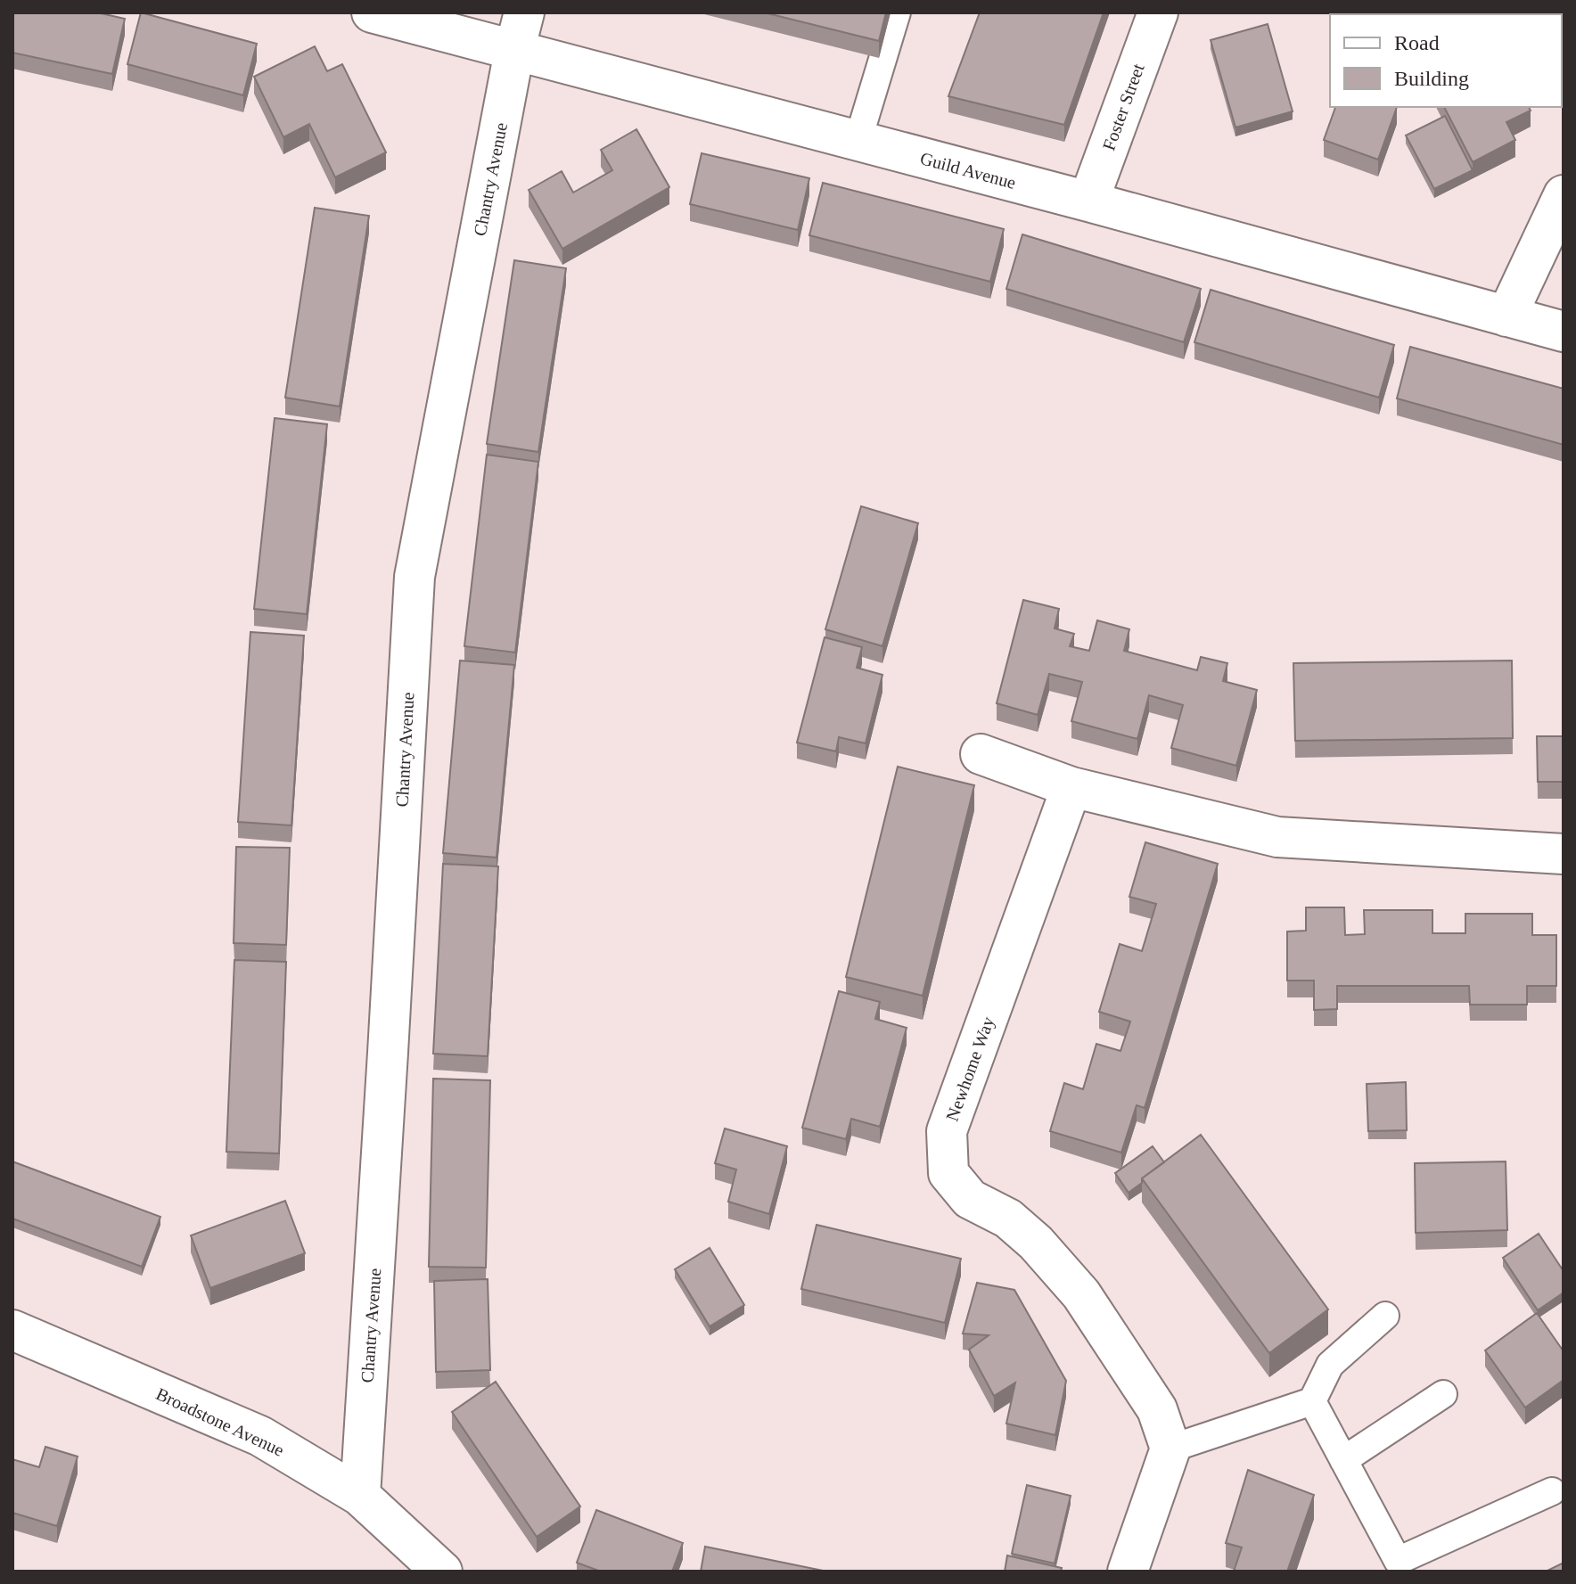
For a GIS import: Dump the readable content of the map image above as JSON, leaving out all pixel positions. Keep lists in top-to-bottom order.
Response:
{
  "streets": {
    "street": [
      "Foster Street",
      "Guild Avenue",
      "Chantry Avenue",
      "Newhome Way",
      "Broadstone Avenue"
    ]
  },
  "crossings": [
    ["Foster Street", "Guild Avenue"],
    ["Guild Avenue", "Chantry Avenue"],
    ["Chantry Avenue", "Broadstone Avenue"]
  ],
  "legend": ["Road", "Building"]
}
